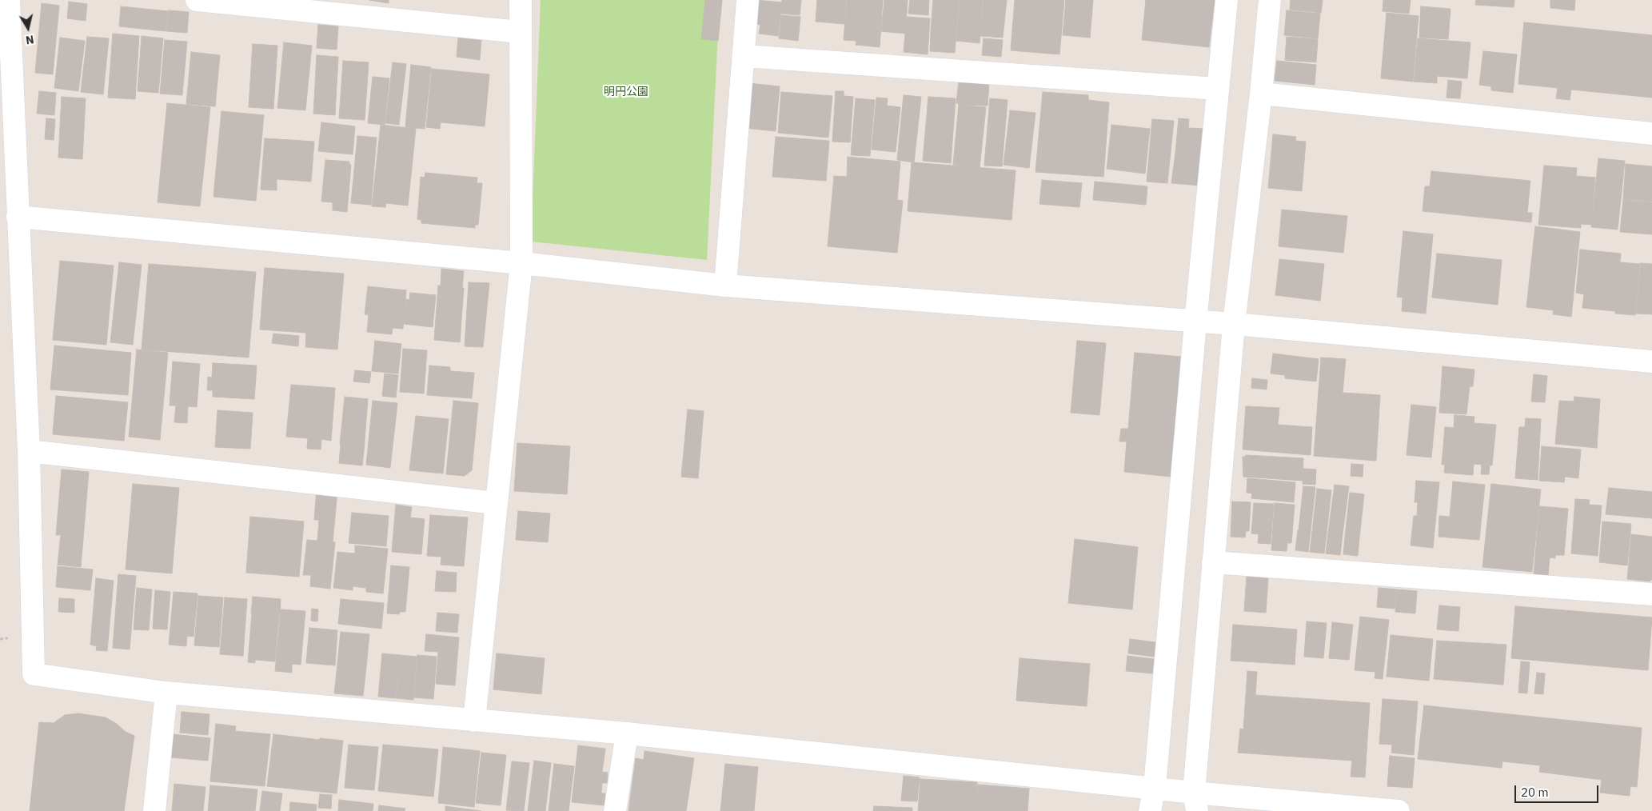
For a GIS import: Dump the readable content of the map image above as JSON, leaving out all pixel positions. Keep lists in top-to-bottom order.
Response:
{
  "parks": ["明円公園"],
  "scale_bar": "20 m",
  "north": "bottom"
}
